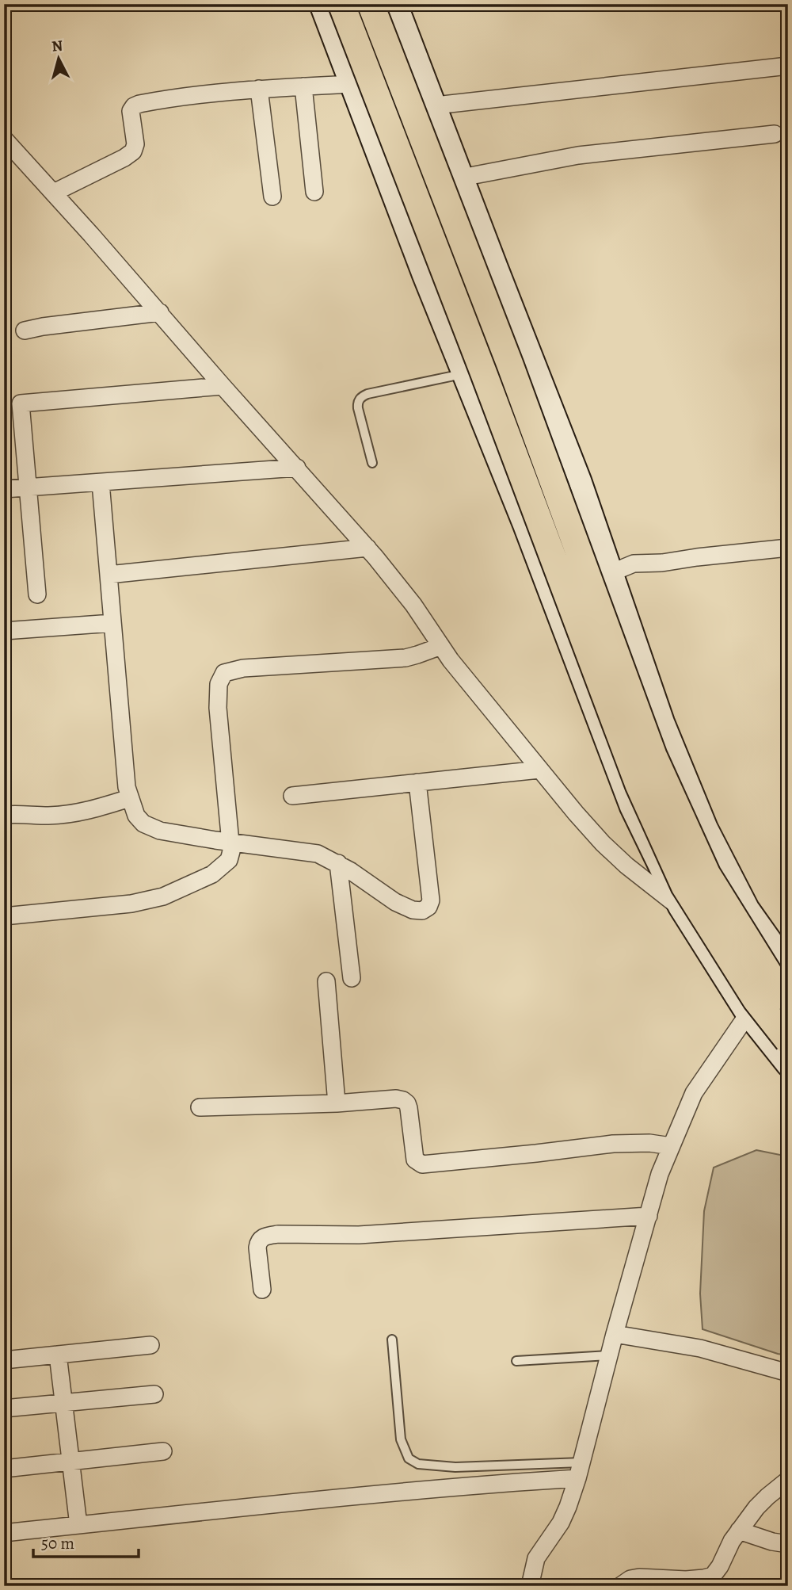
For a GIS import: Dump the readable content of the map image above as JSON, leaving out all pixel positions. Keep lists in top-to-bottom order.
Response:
{
  "scale_bar": "50 m",
  "north": "top"
}
